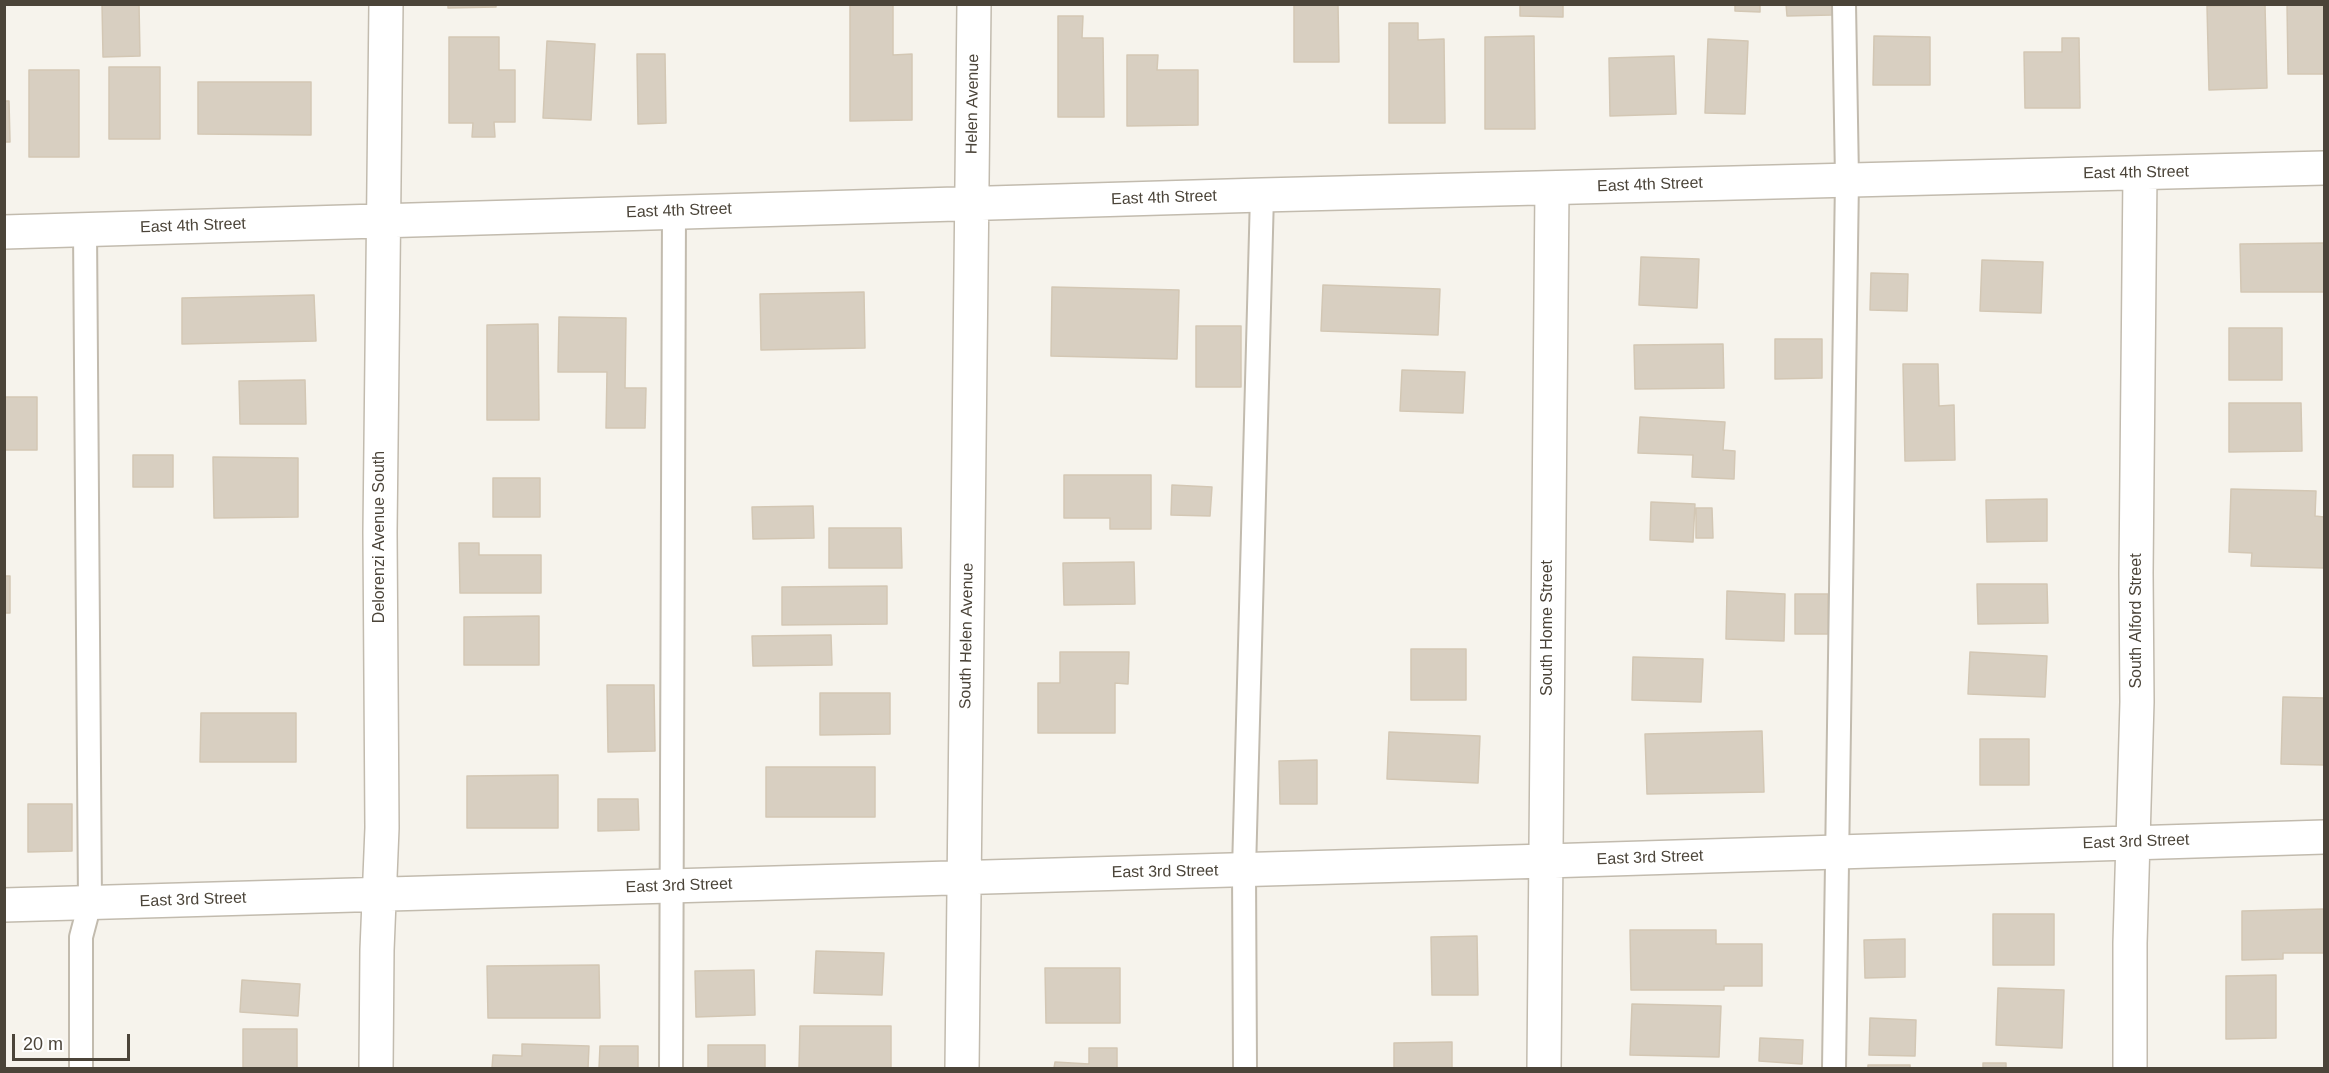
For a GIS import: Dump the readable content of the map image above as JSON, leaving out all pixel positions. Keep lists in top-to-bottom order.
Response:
{
  "streets": {
    "street": [
      "Helen Avenue",
      "East 4th Street",
      "Delorenzi Avenue South",
      "South Alford Street",
      "South Home Street",
      "South Helen Avenue",
      "East 3rd Street"
    ]
  },
  "crossings": [
    ["Helen Avenue", "East 4th Street"],
    ["Helen Avenue", "South Helen Avenue"],
    ["East 4th Street", "Delorenzi Avenue South"],
    ["East 4th Street", "South Alford Street"],
    ["East 4th Street", "South Home Street"],
    ["East 4th Street", "South Helen Avenue"],
    ["Delorenzi Avenue South", "East 3rd Street"],
    ["South Alford Street", "East 3rd Street"],
    ["South Home Street", "East 3rd Street"],
    ["South Helen Avenue", "East 3rd Street"]
  ],
  "scale_bar": "20 m"
}
